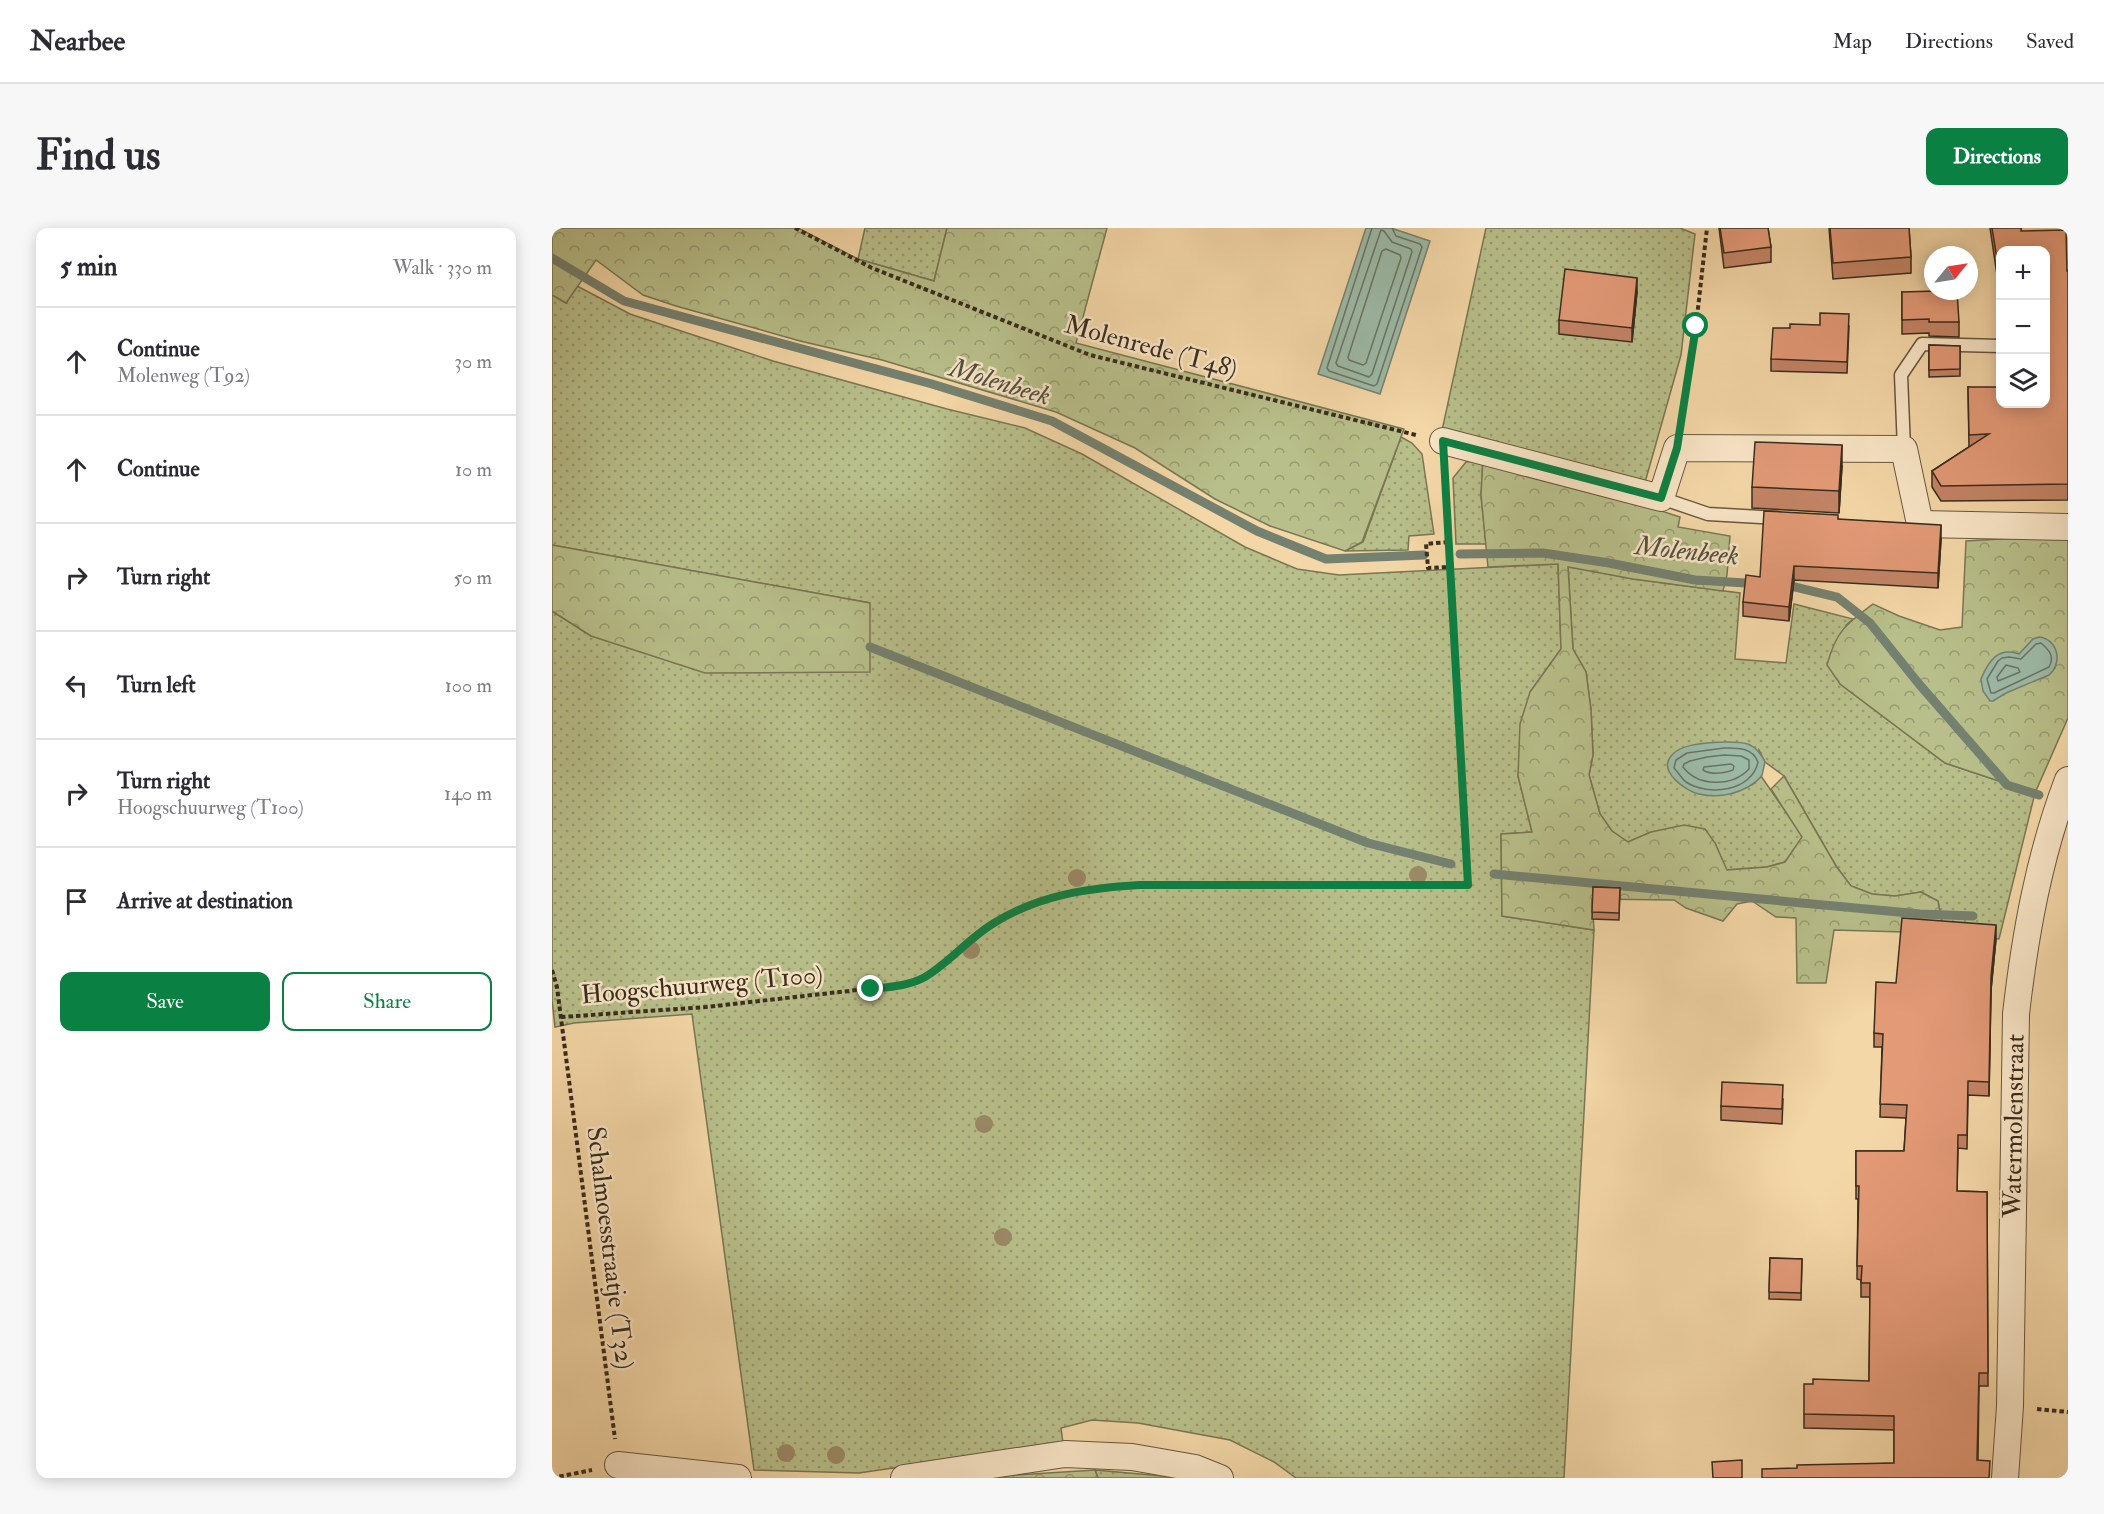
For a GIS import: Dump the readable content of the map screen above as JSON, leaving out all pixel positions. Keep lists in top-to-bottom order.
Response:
{
  "streets": {
    "street": ["Watermolenstraat"],
    "path": ["Molenrede (T48)", "Hoogschuurweg (T100)", "Schalmoesstraatje (T32)"]
  },
  "crossings": [
    ["Hoogschuurweg (T100)", "Schalmoesstraatje (T32)"]
  ],
  "water": ["Molenbeek"],
  "north": "top right",
  "page": {
    "header": "Nearbee",
    "nav": ["Map", "Directions", "Saved"],
    "buttons": [
      "Directions",
      ["Save", "Share"]
    ],
    "title": "Find us",
    "heading": ["5 min", "Walk · 330 m"],
    "map_buttons": ["+", "−"],
    "list": [
      ["Continue", "Molenweg (T92)", "30 m"],
      ["Continue", "10 m"],
      ["Turn right", "50 m"],
      ["Turn left", "100 m"],
      ["Turn right", "Hoogschuurweg (T100)", "140 m"],
      "Arrive at destination"
    ]
  }
}
